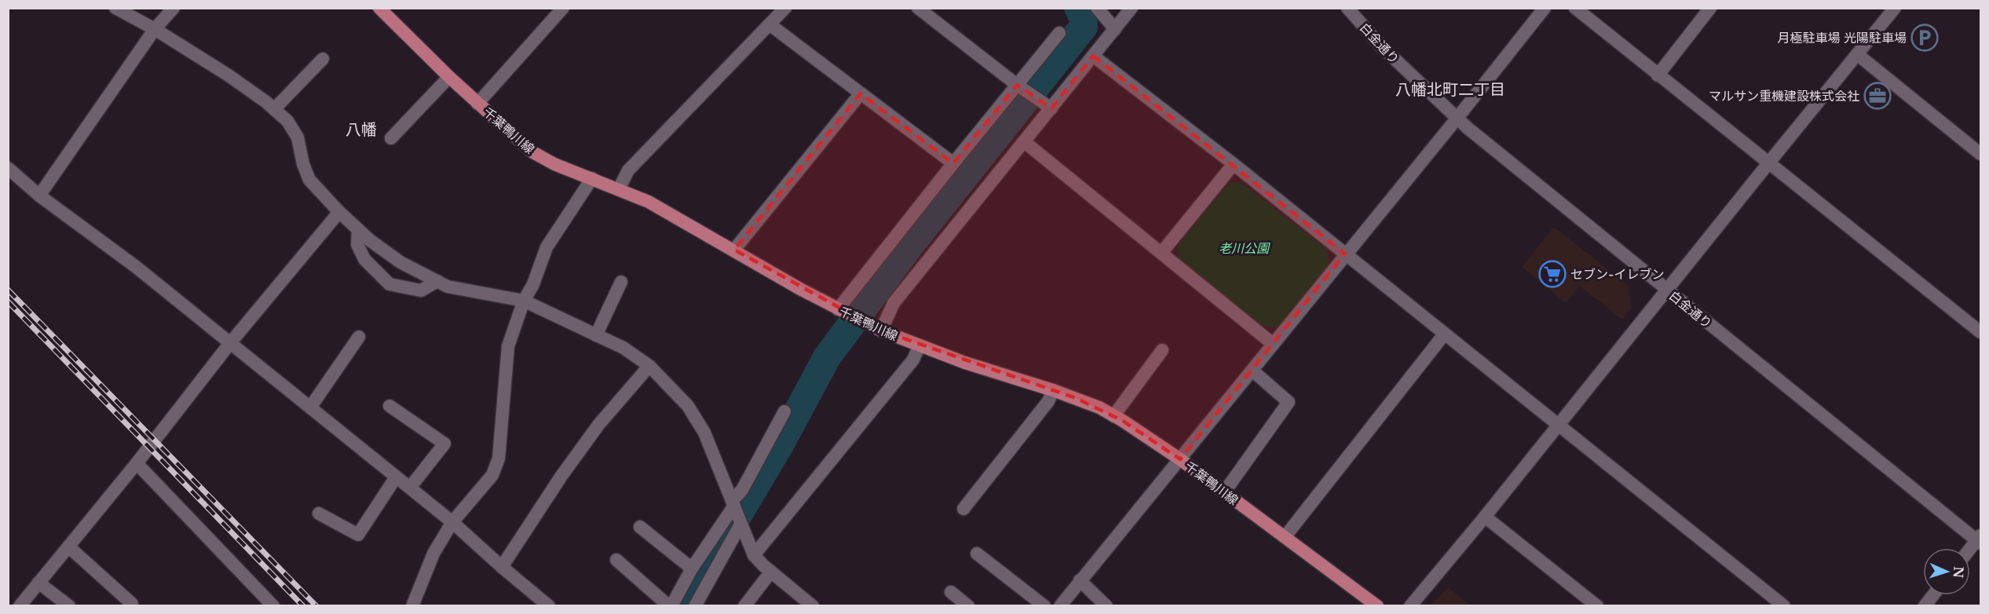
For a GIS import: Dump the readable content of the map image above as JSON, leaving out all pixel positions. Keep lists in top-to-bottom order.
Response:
{
  "streets": {
    "main road": ["千葉鴨川線"],
    "street": ["白金通り"]
  },
  "districts": ["八幡北町二丁目", "八幡"],
  "parks": ["老川公園"],
  "places": {
    "parking": ["月極駐車場 光陽駐車場"],
    "office": ["マルサン重機建設株式会社"],
    "supermarket": ["セブン-イレブン"]
  },
  "north": "right"
}
